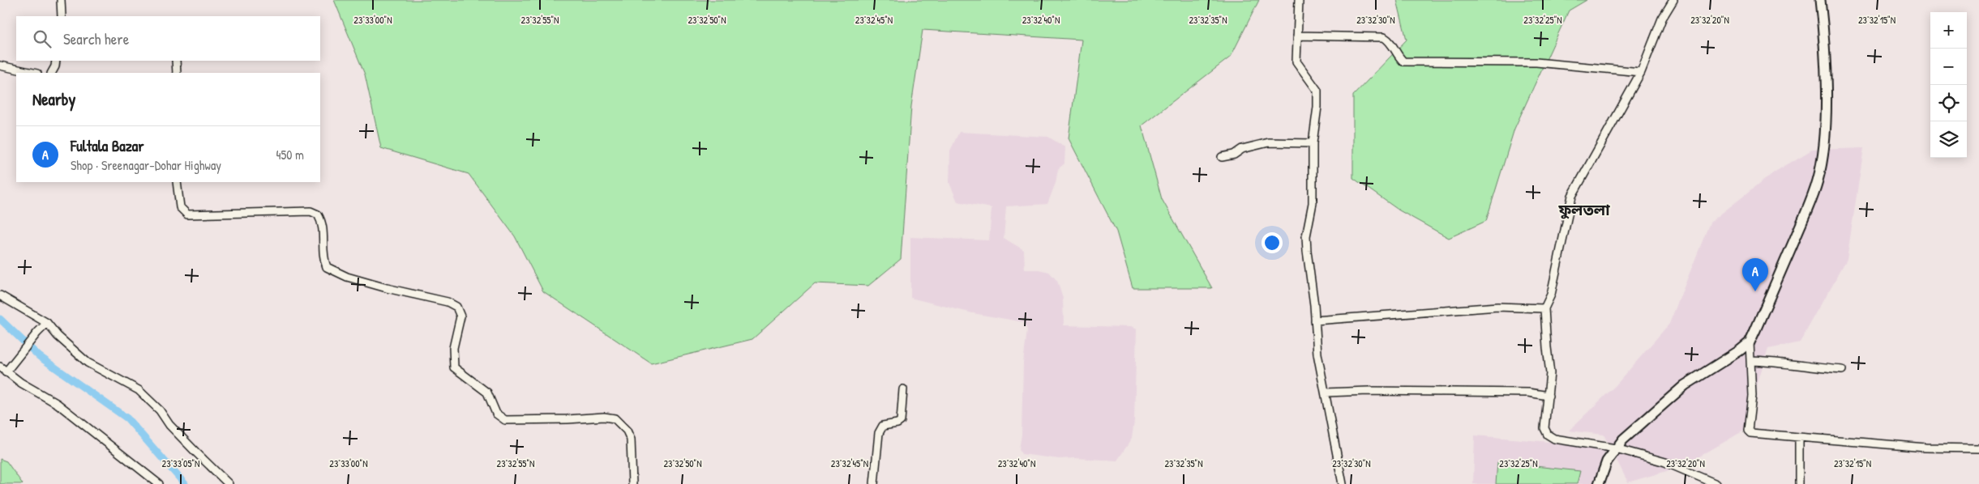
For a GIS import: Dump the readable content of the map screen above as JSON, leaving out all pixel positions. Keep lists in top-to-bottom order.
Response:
{
  "districts": ["ফুলতলা"],
  "page": {
    "map_buttons": ["+", "−"],
    "search": "Search here",
    "heading": "Nearby",
    "list": [
      {
        "mark": "A",
        "name": "Fultala Bazar",
        "note": "Shop · Sreenagar-Dohar Highway",
        "value": "450 m"
      }
    ],
    "pins": "A"
  },
  "coordinates": [
    "23°33'00\"N",
    "23°32'55\"N",
    "23°32'50\"N",
    "23°32'45\"N",
    "23°32'40\"N",
    "23°32'25\"N",
    "23°32'15\"N",
    "23°32'35\"N",
    "23°32'30\"N",
    "23°32'20\"N",
    "23°33'05\"N"
  ]
}
